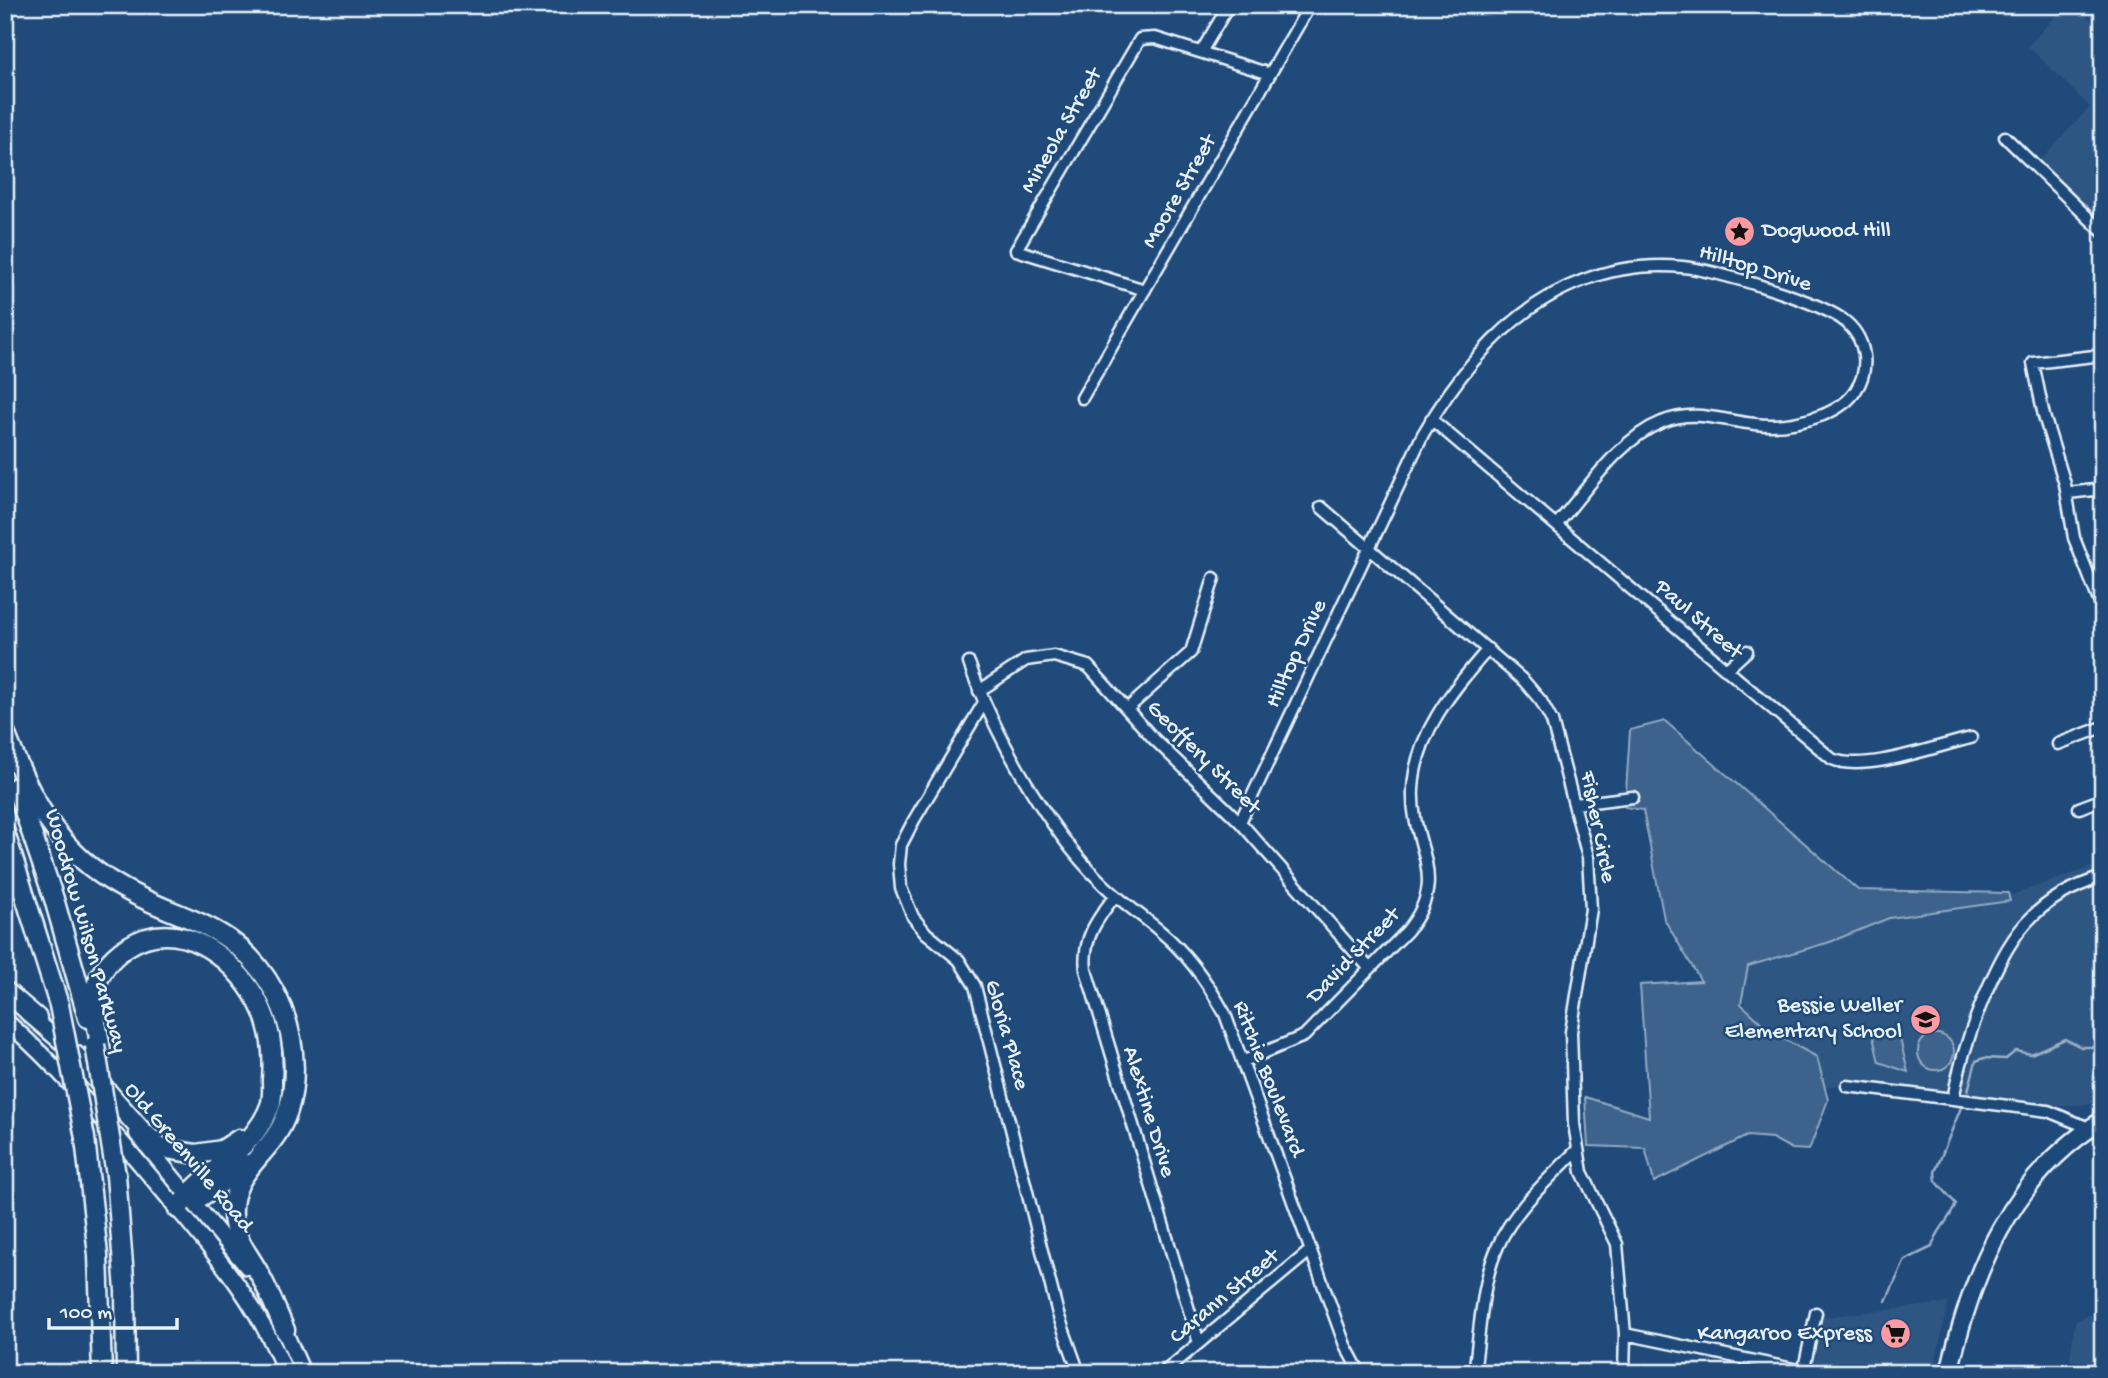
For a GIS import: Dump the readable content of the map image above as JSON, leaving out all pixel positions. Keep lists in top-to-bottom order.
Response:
{
  "streets": {
    "highway": ["Woodrow Wilson Parkway"],
    "main road": ["Old Greenville Road"],
    "street": [
      "Mineola Street",
      "Moore Street",
      "Hilltop Drive",
      "Paul Street",
      "Geoffery Street",
      "Fisher Circle",
      "David Street",
      "Gloria Place",
      "Ritchie Boulevard",
      "Alextine Drive",
      "Carann Street"
    ]
  },
  "crossings": [
    ["Mineola Street", "Moore Street"],
    ["Hilltop Drive", "Paul Street"],
    ["Hilltop Drive", "Geoffery Street"],
    ["Hilltop Drive", "Fisher Circle"],
    ["Geoffery Street", "David Street"],
    ["Geoffery Street", "Ritchie Boulevard"],
    ["Fisher Circle", "David Street"],
    ["David Street", "Ritchie Boulevard"],
    ["Gloria Place", "Ritchie Boulevard"],
    ["Ritchie Boulevard", "Alextine Drive"],
    ["Ritchie Boulevard", "Carann Street"],
    ["Alextine Drive", "Carann Street"]
  ],
  "places": {
    "place": ["Dogwood Hill"],
    "school or university": ["Bessie Weller Elementary School"],
    "supermarket": ["Kangaroo Express"]
  },
  "scale_bar": "100 m"
}
